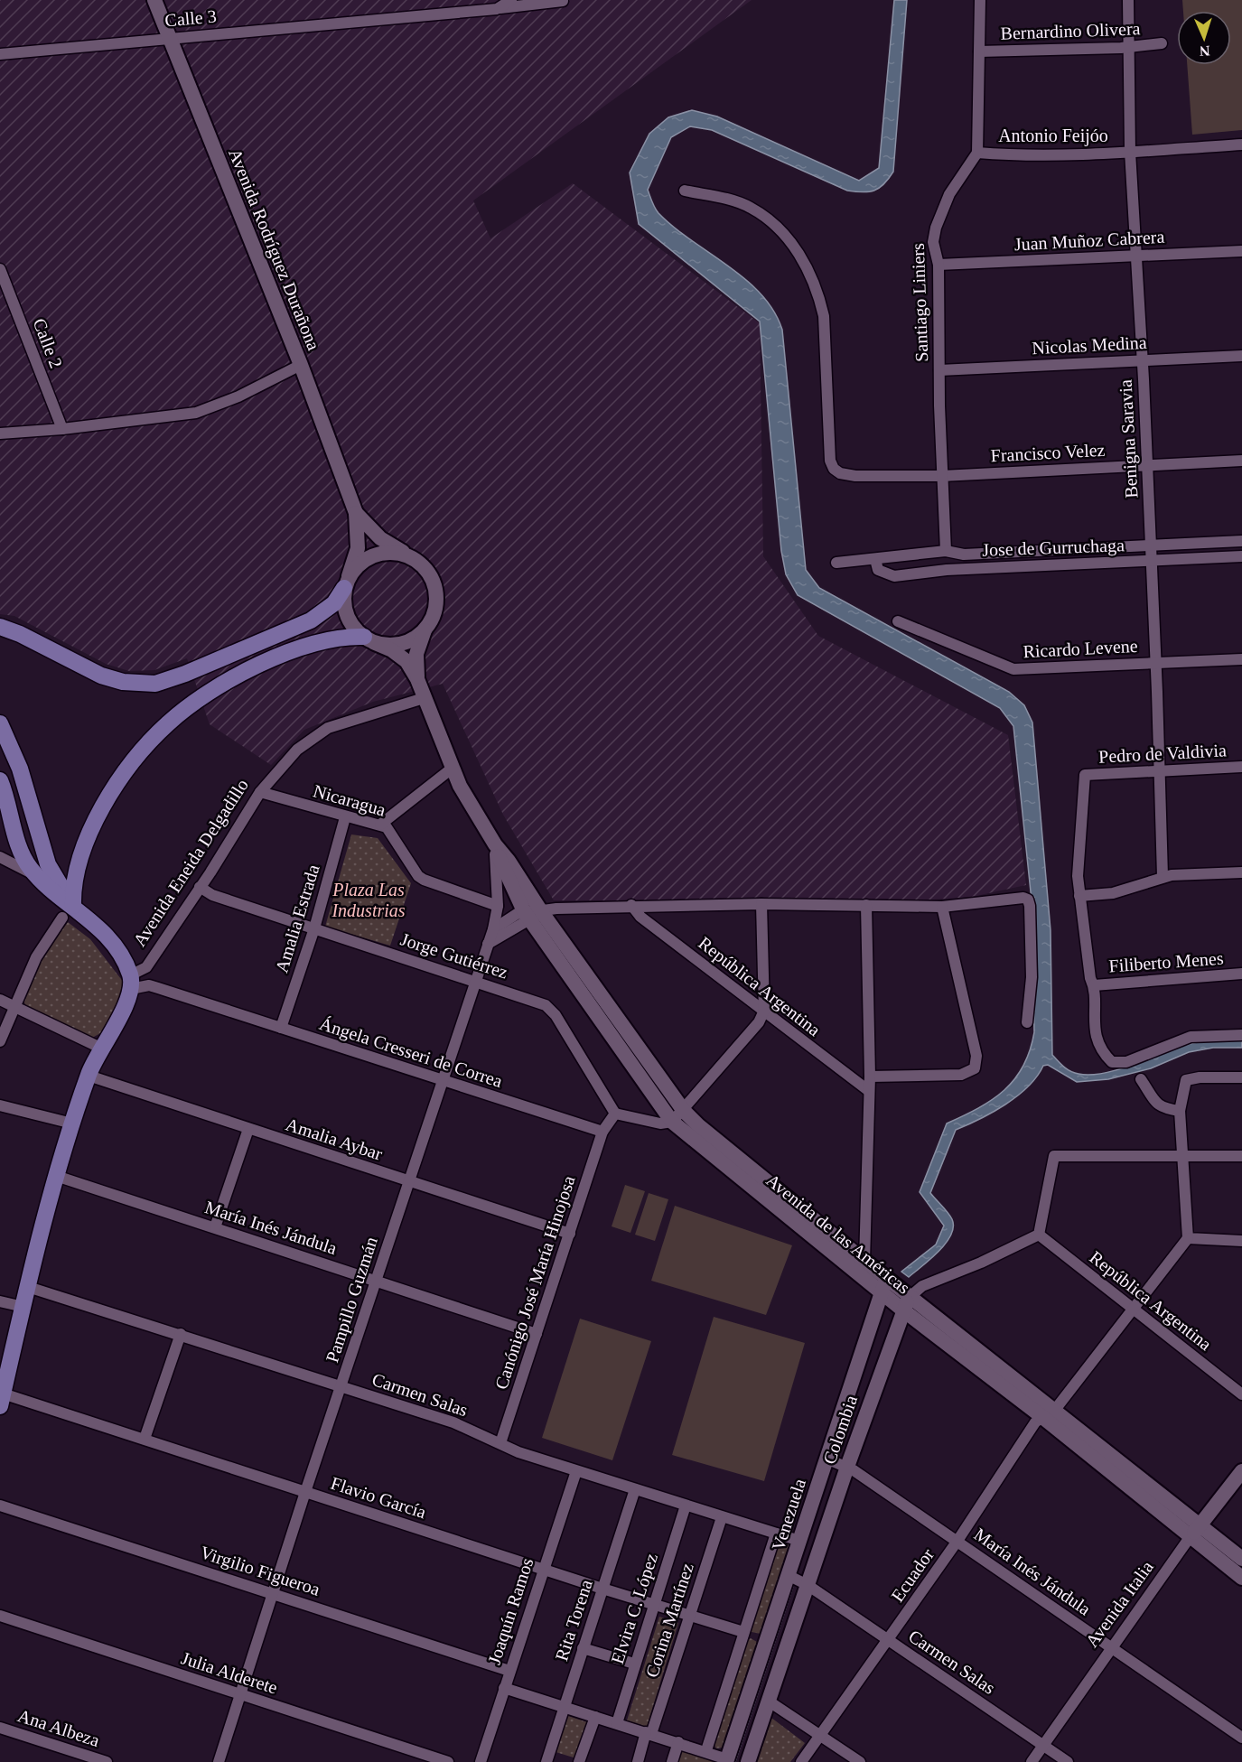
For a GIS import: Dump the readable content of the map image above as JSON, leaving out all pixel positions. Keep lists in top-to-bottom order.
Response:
{
  "streets": {
    "main road": [
      "Avenida Rodríguez Durañona",
      "Avenida de las Américas",
      "Colombia",
      "Venezuela",
      "Avenida Italia"
    ],
    "street": [
      "Calle 3",
      "Bernardino Olivera",
      "Antonio Feijóo",
      "Juan Muñoz Cabrera",
      "Santiago Liniers",
      "Calle 2",
      "Nicolas Medina",
      "Benigna Saravia",
      "Francisco Velez",
      "Jose de Gurruchaga",
      "Ricardo Levene",
      "Pedro de Valdivia",
      "Nicaragua",
      "Avenida Eneida Delgadillo",
      "Amalia Estrada",
      "Jorge Gutiérrez",
      "Filiberto Menes",
      "República Argentina",
      "Ángela Cresseri de Correa",
      "Amalia Aybar",
      "María Inés Jándula",
      "Canónigo José María Hinojosa",
      "Pampillo Guzmán",
      "Carmen Salas",
      "Flavio García",
      "Virgilio Figueroa",
      "Ecuador",
      "Elvira C. López",
      "Joaquín Ramos",
      "Rita Torena",
      "Corina Martínez",
      "Julia Alderete",
      "Ana Albeza"
    ]
  },
  "crossings": [
    ["Calle 3", "Avenida Rodríguez Durañona"],
    ["Bernardino Olivera", "Benigna Saravia"],
    ["Antonio Feijóo", "Santiago Liniers"],
    ["Antonio Feijóo", "Benigna Saravia"],
    ["Juan Muñoz Cabrera", "Santiago Liniers"],
    ["Juan Muñoz Cabrera", "Benigna Saravia"],
    ["Santiago Liniers", "Nicolas Medina"],
    ["Santiago Liniers", "Francisco Velez"],
    ["Santiago Liniers", "Jose de Gurruchaga"],
    ["Nicolas Medina", "Benigna Saravia"],
    ["Benigna Saravia", "Francisco Velez"],
    ["Benigna Saravia", "Jose de Gurruchaga"],
    ["Benigna Saravia", "Ricardo Levene"],
    ["Benigna Saravia", "Pedro de Valdivia"],
    ["Nicaragua", "Avenida Eneida Delgadillo"],
    ["Nicaragua", "Amalia Estrada"],
    ["Nicaragua", "Pampillo Guzmán"],
    ["Avenida Eneida Delgadillo", "Jorge Gutiérrez"],
    ["Avenida Eneida Delgadillo", "Ángela Cresseri de Correa"],
    ["Avenida Eneida Delgadillo", "Avenida de las Américas"],
    ["Amalia Estrada", "Jorge Gutiérrez"],
    ["Amalia Estrada", "Ángela Cresseri de Correa"],
    ["Jorge Gutiérrez", "Pampillo Guzmán"],
    ["República Argentina", "Ecuador"],
    ["Ángela Cresseri de Correa", "Canónigo José María Hinojosa"],
    ["Ángela Cresseri de Correa", "Pampillo Guzmán"],
    ["Amalia Aybar", "Canónigo José María Hinojosa"],
    ["Amalia Aybar", "Pampillo Guzmán"],
    ["María Inés Jándula", "Canónigo José María Hinojosa"],
    ["María Inés Jándula", "Pampillo Guzmán"],
    ["María Inés Jándula", "Colombia"],
    ["María Inés Jándula", "Venezuela"],
    ["María Inés Jándula", "Ecuador"],
    ["María Inés Jándula", "Avenida Italia"],
    ["Avenida de las Américas", "Pampillo Guzmán"],
    ["Avenida de las Américas", "Colombia"],
    ["Avenida de las Américas", "Venezuela"],
    ["Avenida de las Américas", "Ecuador"],
    ["Avenida de las Américas", "Avenida Italia"],
    ["Canónigo José María Hinojosa", "Carmen Salas"],
    ["Pampillo Guzmán", "Carmen Salas"],
    ["Pampillo Guzmán", "Flavio García"],
    ["Pampillo Guzmán", "Virgilio Figueroa"],
    ["Pampillo Guzmán", "Julia Alderete"],
    ["Carmen Salas", "Colombia"],
    ["Carmen Salas", "Venezuela"],
    ["Carmen Salas", "Ecuador"],
    ["Carmen Salas", "Avenida Italia"],
    ["Carmen Salas", "Elvira C. López"],
    ["Carmen Salas", "Joaquín Ramos"],
    ["Carmen Salas", "Rita Torena"],
    ["Carmen Salas", "Corina Martínez"],
    ["Flavio García", "Venezuela"],
    ["Flavio García", "Elvira C. López"],
    ["Flavio García", "Joaquín Ramos"],
    ["Flavio García", "Rita Torena"],
    ["Flavio García", "Corina Martínez"],
    ["Virgilio Figueroa", "Joaquín Ramos"]
  ],
  "parks": ["Plaza Las Industrias"],
  "north": "bottom"
}
